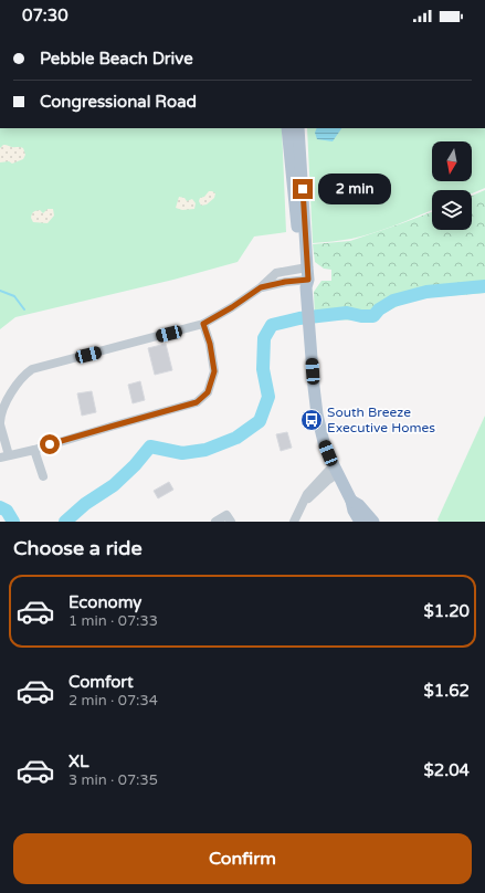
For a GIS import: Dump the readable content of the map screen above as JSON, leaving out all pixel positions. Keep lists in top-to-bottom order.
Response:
{
  "places": {
    "bus stop": ["South Breeze Executive Homes"]
  },
  "north": "bottom",
  "page": {
    "status": "07:30",
    "banner": ["Pebble Beach Drive", "Congressional Road"],
    "bubble": "2 min",
    "heading": "Choose a ride",
    "list": [
      {
        "name": "Economy",
        "note": "1 min · 07:33",
        "value": "$1.20"
      },
      {
        "name": "Comfort",
        "note": "2 min · 07:34",
        "value": "$1.62"
      },
      {
        "name": "XL",
        "note": "3 min · 07:35",
        "value": "$2.04"
      }
    ],
    "buttons": "Confirm"
  }
}
